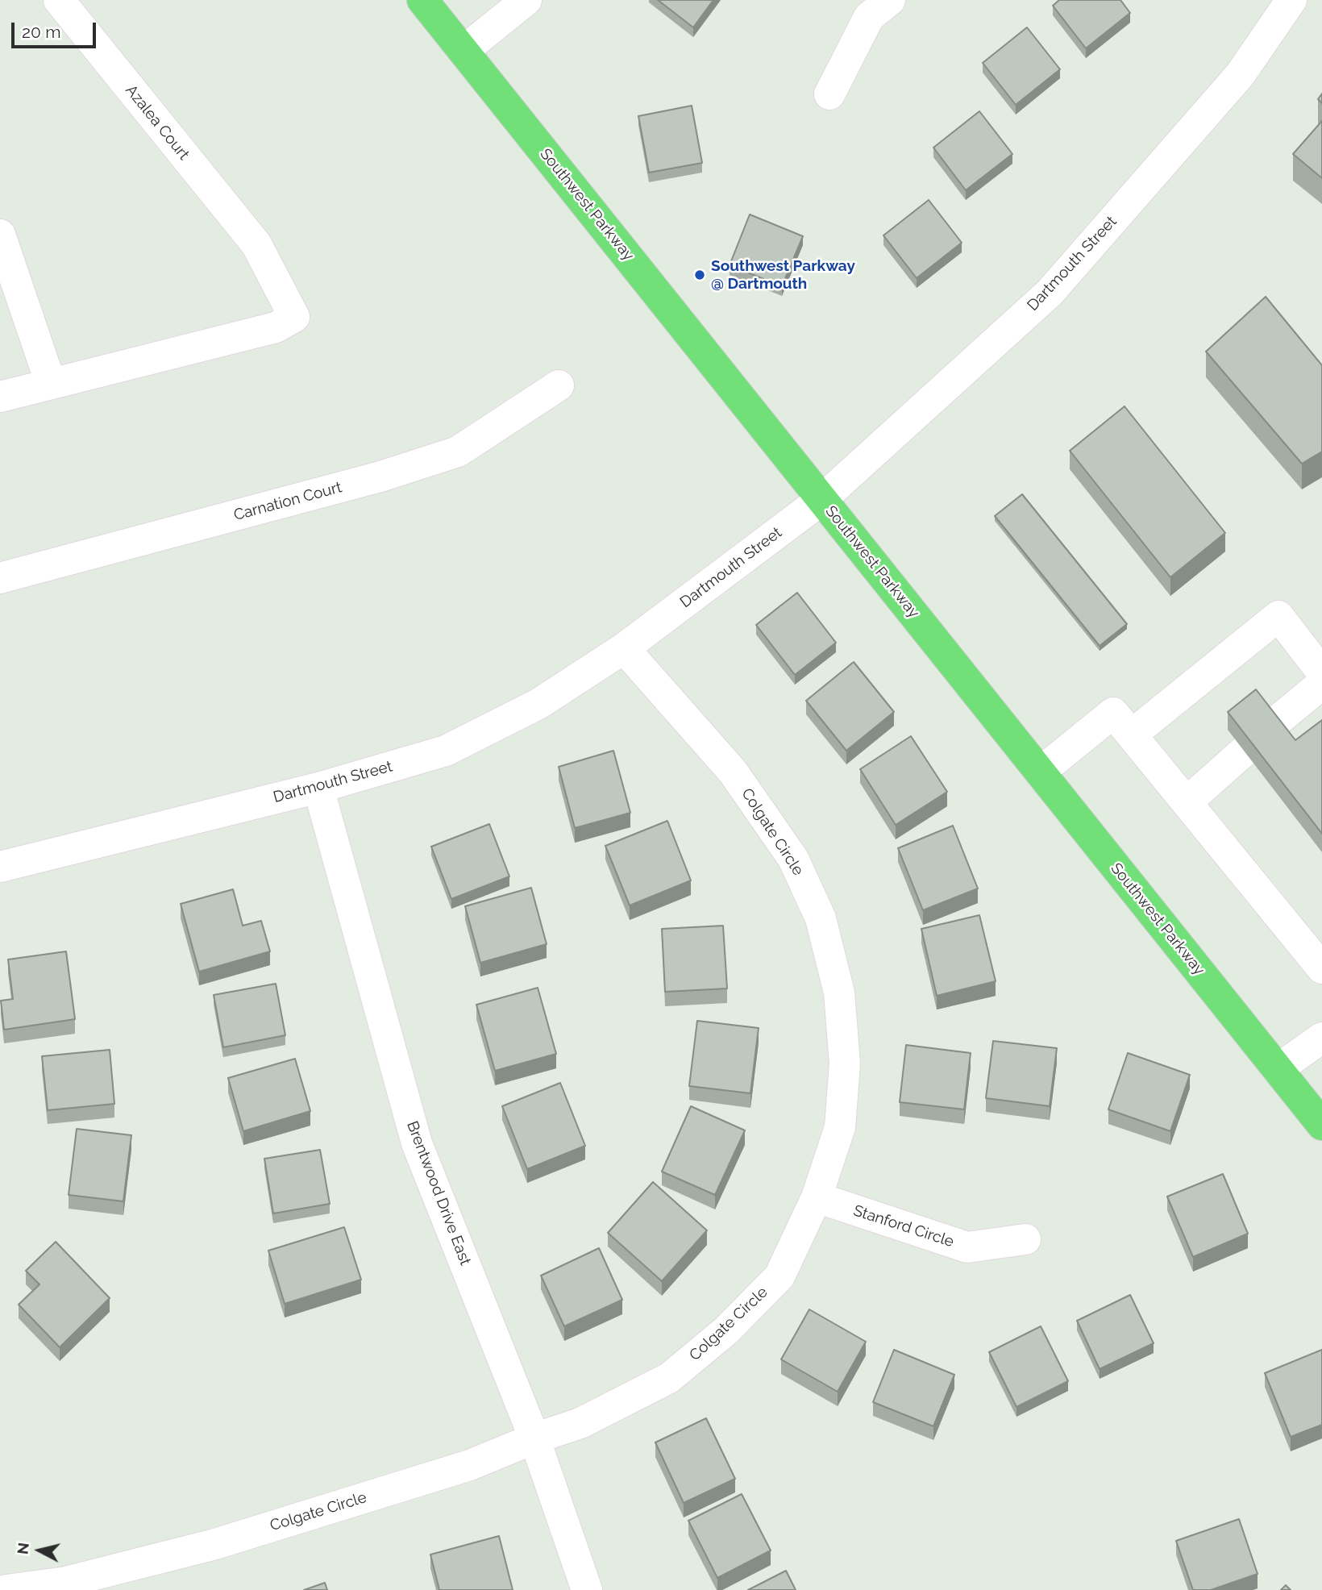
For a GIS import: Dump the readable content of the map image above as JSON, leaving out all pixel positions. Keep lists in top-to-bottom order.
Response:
{
  "streets": {
    "main road": ["Southwest Parkway"],
    "street": [
      "Azalea Court",
      "Dartmouth Street",
      "Carnation Court",
      "Colgate Circle",
      "Brentwood Drive East",
      "Stanford Circle"
    ]
  },
  "crossings": [
    ["Southwest Parkway", "Dartmouth Street"],
    ["Dartmouth Street", "Colgate Circle"],
    ["Dartmouth Street", "Brentwood Drive East"],
    ["Colgate Circle", "Brentwood Drive East"],
    ["Colgate Circle", "Stanford Circle"]
  ],
  "places": ["Southwest Parkway @ Dartmouth"],
  "scale_bar": "20 m",
  "north": "left"
}
